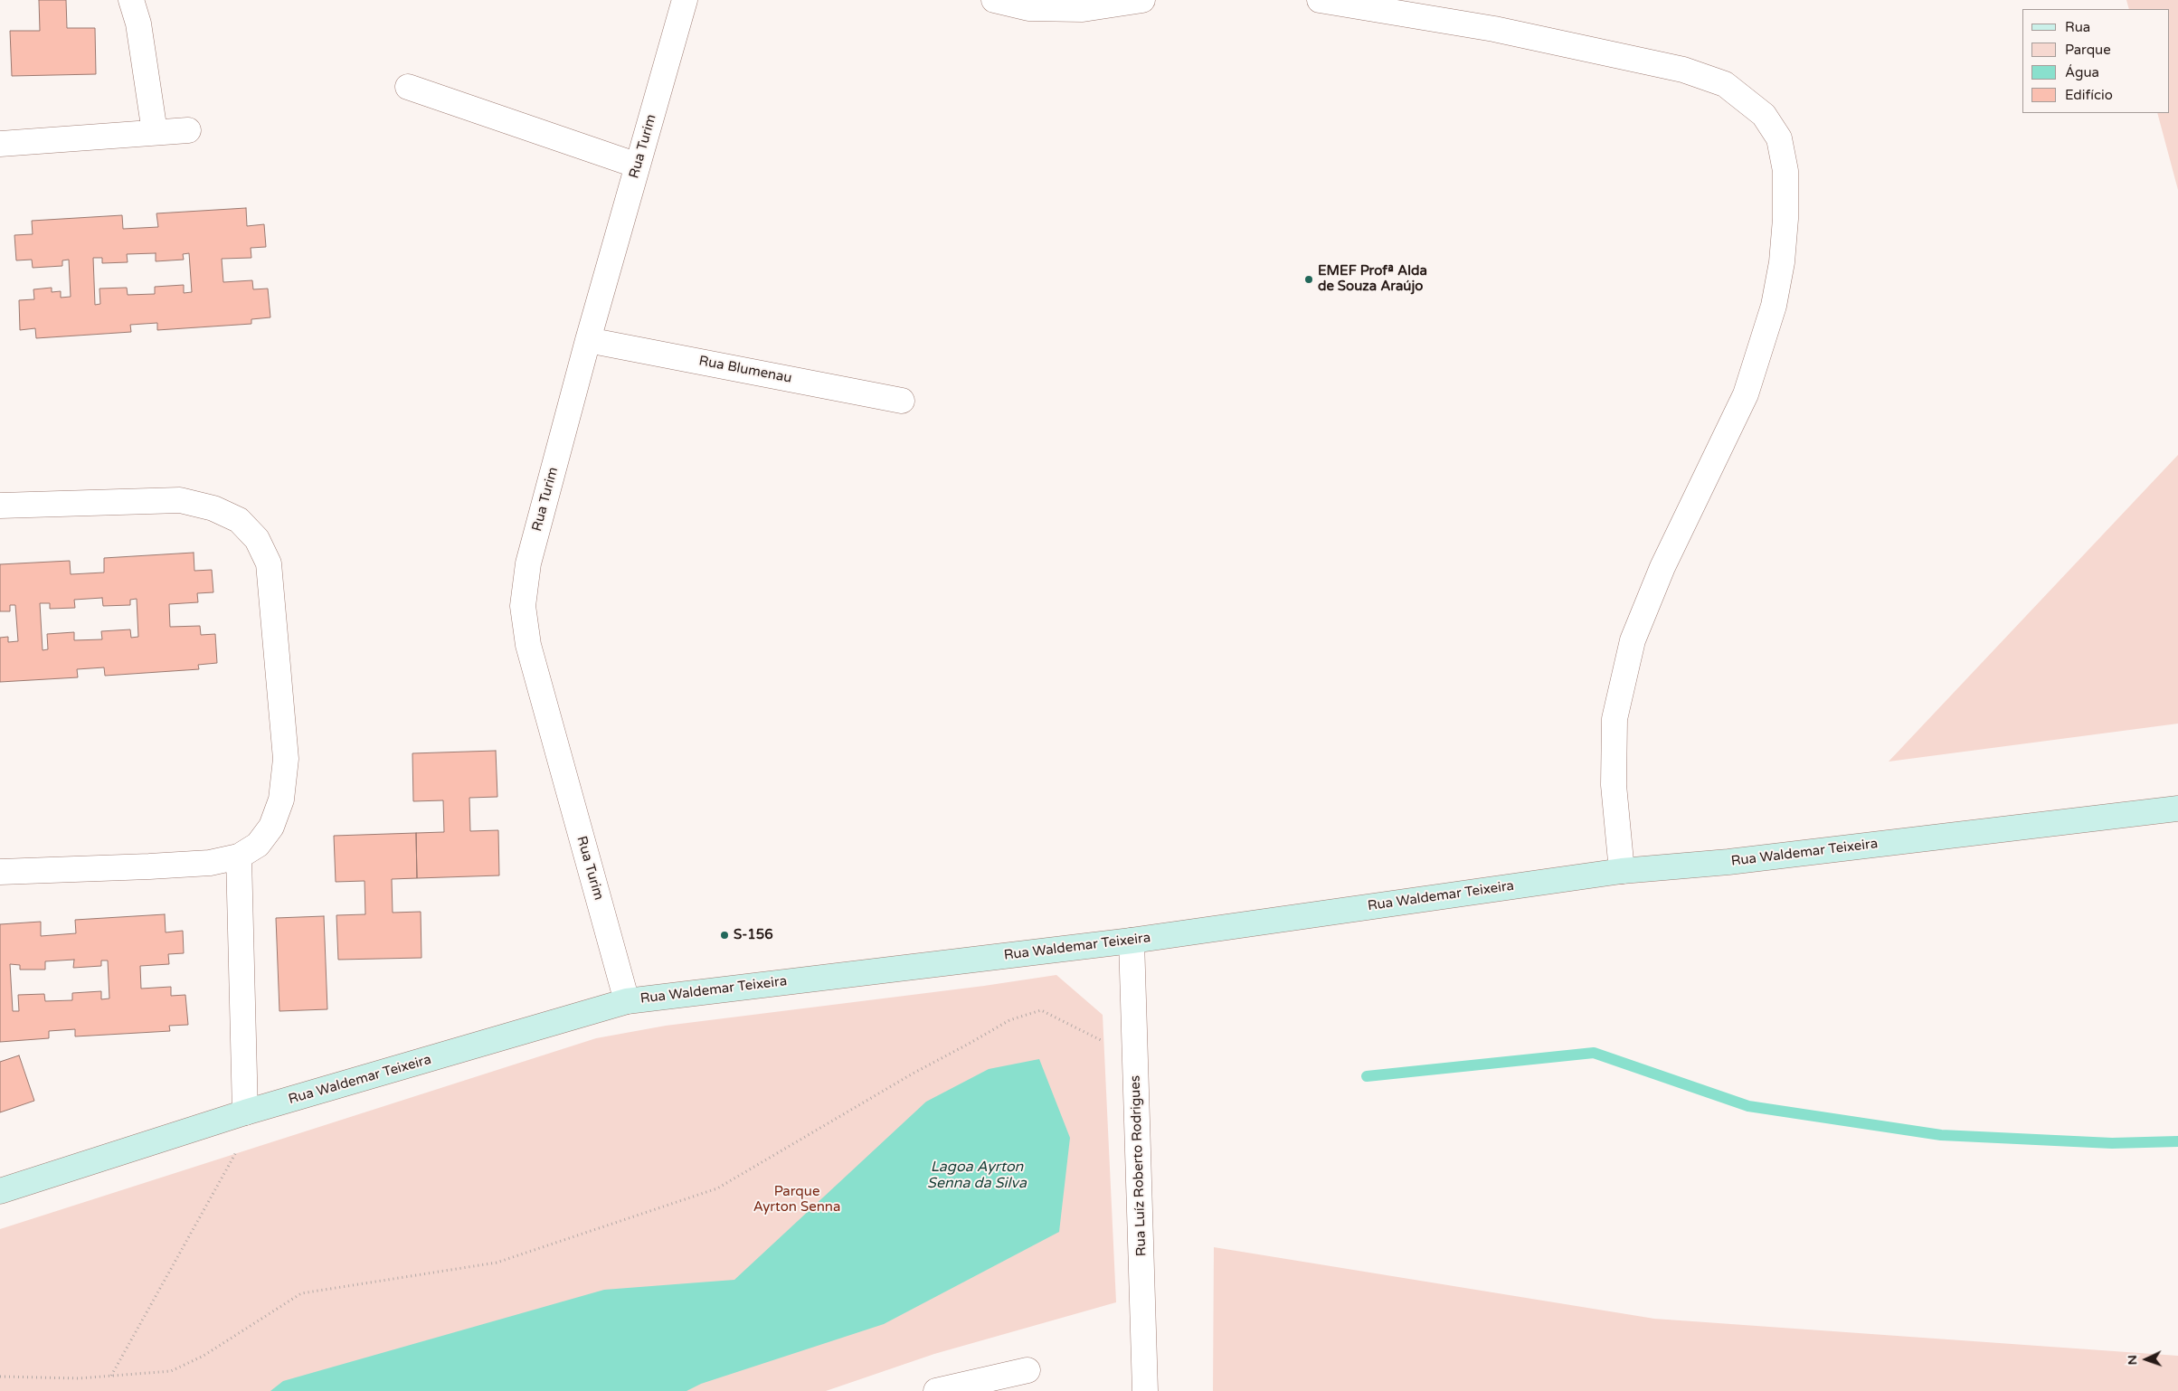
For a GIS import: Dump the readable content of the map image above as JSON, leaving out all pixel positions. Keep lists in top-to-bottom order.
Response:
{
  "streets": {
    "street": [
      "Rua Turim",
      "Rua Blumenau",
      "Rua Waldemar Teixeira",
      "Rua Luíz Roberto Rodrigues"
    ]
  },
  "crossings": [
    ["Rua Turim", "Rua Blumenau"],
    ["Rua Turim", "Rua Waldemar Teixeira"],
    ["Rua Waldemar Teixeira", "Rua Luíz Roberto Rodrigues"]
  ],
  "water": ["Lagoa Ayrton Senna da Silva"],
  "parks": ["Parque Ayrton Senna"],
  "places": ["EMEF Profª Alda de Souza Araújo", "S-156"],
  "legend": [
    "Rua",
    "Parque",
    "Água",
    "Edifício"
  ],
  "north": "left"
}
